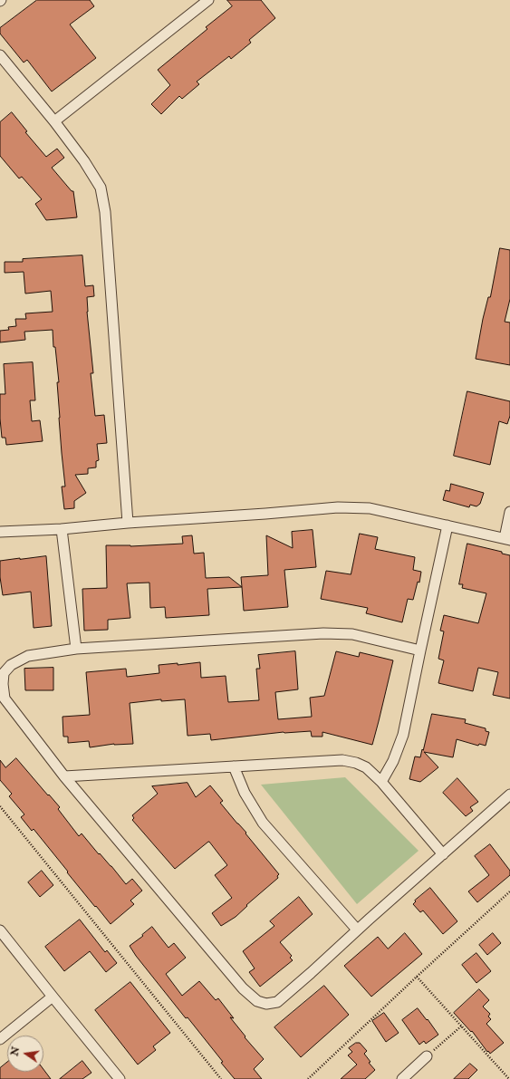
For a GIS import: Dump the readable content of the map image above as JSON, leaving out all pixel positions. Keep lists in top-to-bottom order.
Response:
{
  "north": "left"
}
